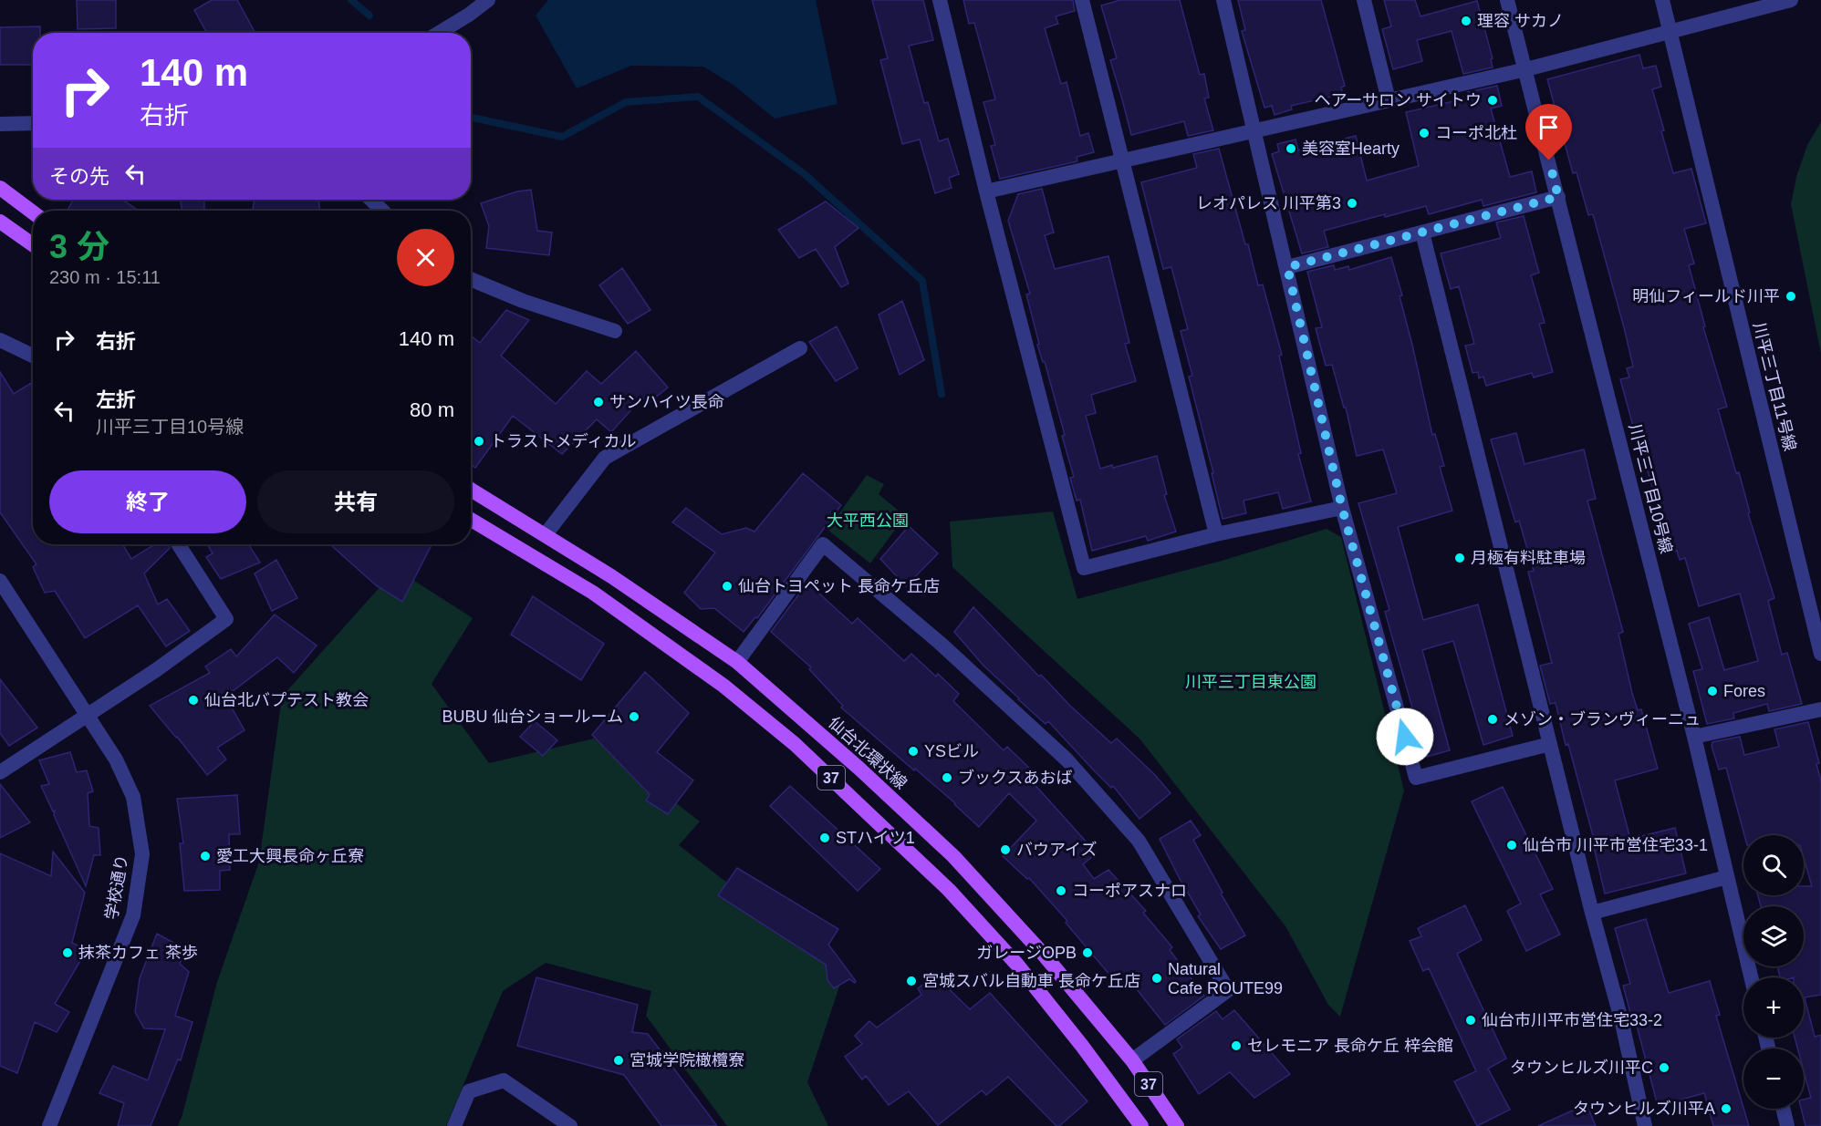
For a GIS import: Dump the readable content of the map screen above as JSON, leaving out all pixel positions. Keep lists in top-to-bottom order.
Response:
{
  "streets": {
    "main road": ["仙台北環状線", "37"],
    "street": ["川平三丁目11号線", "川平三丁目10号線", "学校通り"]
  },
  "parks": ["大平西公園", "川平三丁目東公園"],
  "places": [
    "理容 サカノ",
    "ヘアーサロン サイトウ",
    "コーポ北杜",
    "美容室Hearty",
    "レオパレス 川平第3",
    "明仙フィールド川平",
    "サンハイツ長命",
    "トラストメディカル",
    "月極有料駐車場",
    "仙台トヨペット 長命ケ丘店",
    "Fores",
    "仙台北バプテスト教会",
    "BUBU 仙台ショールーム",
    "メゾン・ブランヴィーニュ",
    "YSビル",
    "ブックスあおば",
    "STハイツ1",
    "仙台市 川平市営住宅33-1",
    "バウアイズ",
    "愛工大興長命ヶ丘寮",
    "コーポアスナロ",
    "抹茶カフェ 茶歩",
    "ガレージOPB",
    "Natural Cafe ROUTE99",
    "宮城スバル自動車 長命ケ丘店",
    "仙台市川平市営住宅33-2",
    "セレモニア 長命ケ丘 梓会館",
    "宮城学院橄欖寮",
    "タウンヒルズ川平C",
    "タウンヒルズ川平A"
  ],
  "page": {
    "turn": ["140 m", "右折"],
    "then": "その先",
    "heading": ["3 分", "230 m · 15:11"],
    "list": [
      {
        "name": "右折",
        "value": "140 m"
      },
      {
        "name": "左折",
        "note": "川平三丁目10号線",
        "value": "80 m"
      }
    ],
    "buttons": ["終了", "共有"],
    "map_buttons": ["+", "−"]
  }
}
